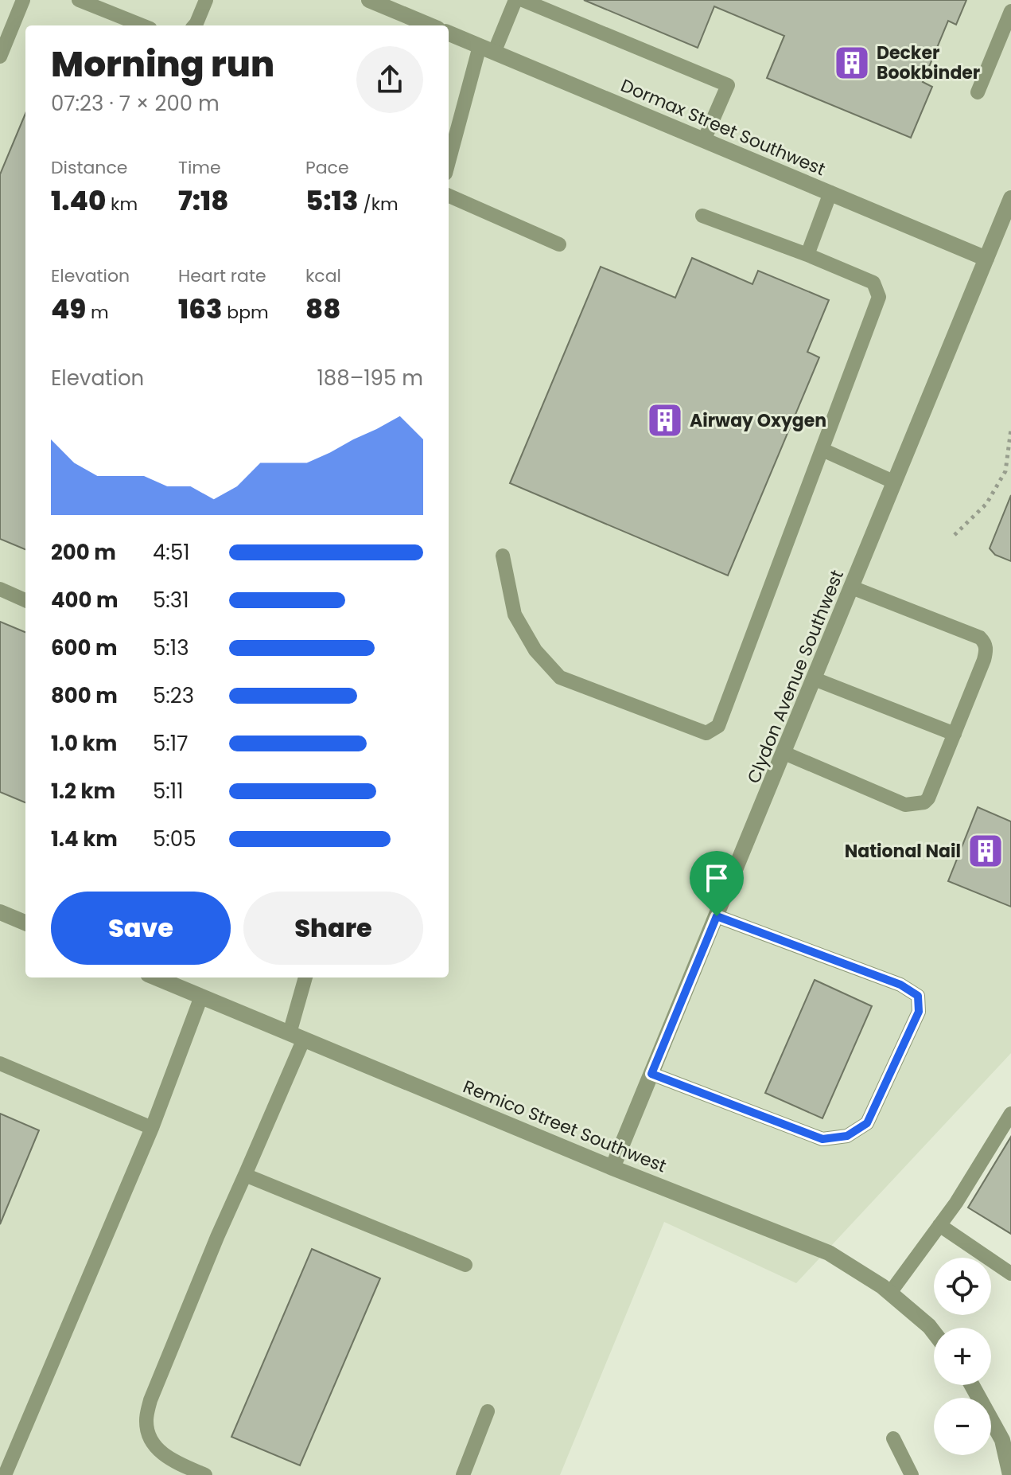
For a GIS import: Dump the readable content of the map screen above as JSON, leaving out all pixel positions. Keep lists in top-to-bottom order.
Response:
{
  "streets": {
    "street": ["Dormax Street Southwest", "Clydon Avenue Southwest", "Remico Street Southwest"]
  },
  "crossings": [
    ["Dormax Street Southwest", "Clydon Avenue Southwest"],
    ["Clydon Avenue Southwest", "Remico Street Southwest"]
  ],
  "places": {
    "building": ["Decker Bookbinder", "Airway Oxygen", "National Nail"]
  },
  "page": {
    "heading": ["Morning run", "07:23 · 7 × 200 m"],
    "stats": [
      ["Distance", "1.40 km"],
      ["Time", "7:18"],
      ["Pace", "5:13 /km"],
      ["Elevation", "49 m"],
      ["Heart rate", "163 bpm"],
      ["kcal", "88"]
    ],
    "chart": ["Elevation", "188–195 m"],
    "list": [
      {
        "name": "200 m",
        "note": "4:51"
      },
      {
        "name": "400 m",
        "note": "5:31"
      },
      {
        "name": "600 m",
        "note": "5:13"
      },
      {
        "name": "800 m",
        "note": "5:23"
      },
      {
        "name": "1.0 km",
        "note": "5:17"
      },
      {
        "name": "1.2 km",
        "note": "5:11"
      },
      {
        "name": "1.4 km",
        "note": "5:05"
      }
    ],
    "buttons": ["Save", "Share"],
    "map_buttons": ["+", "−"]
  }
}
